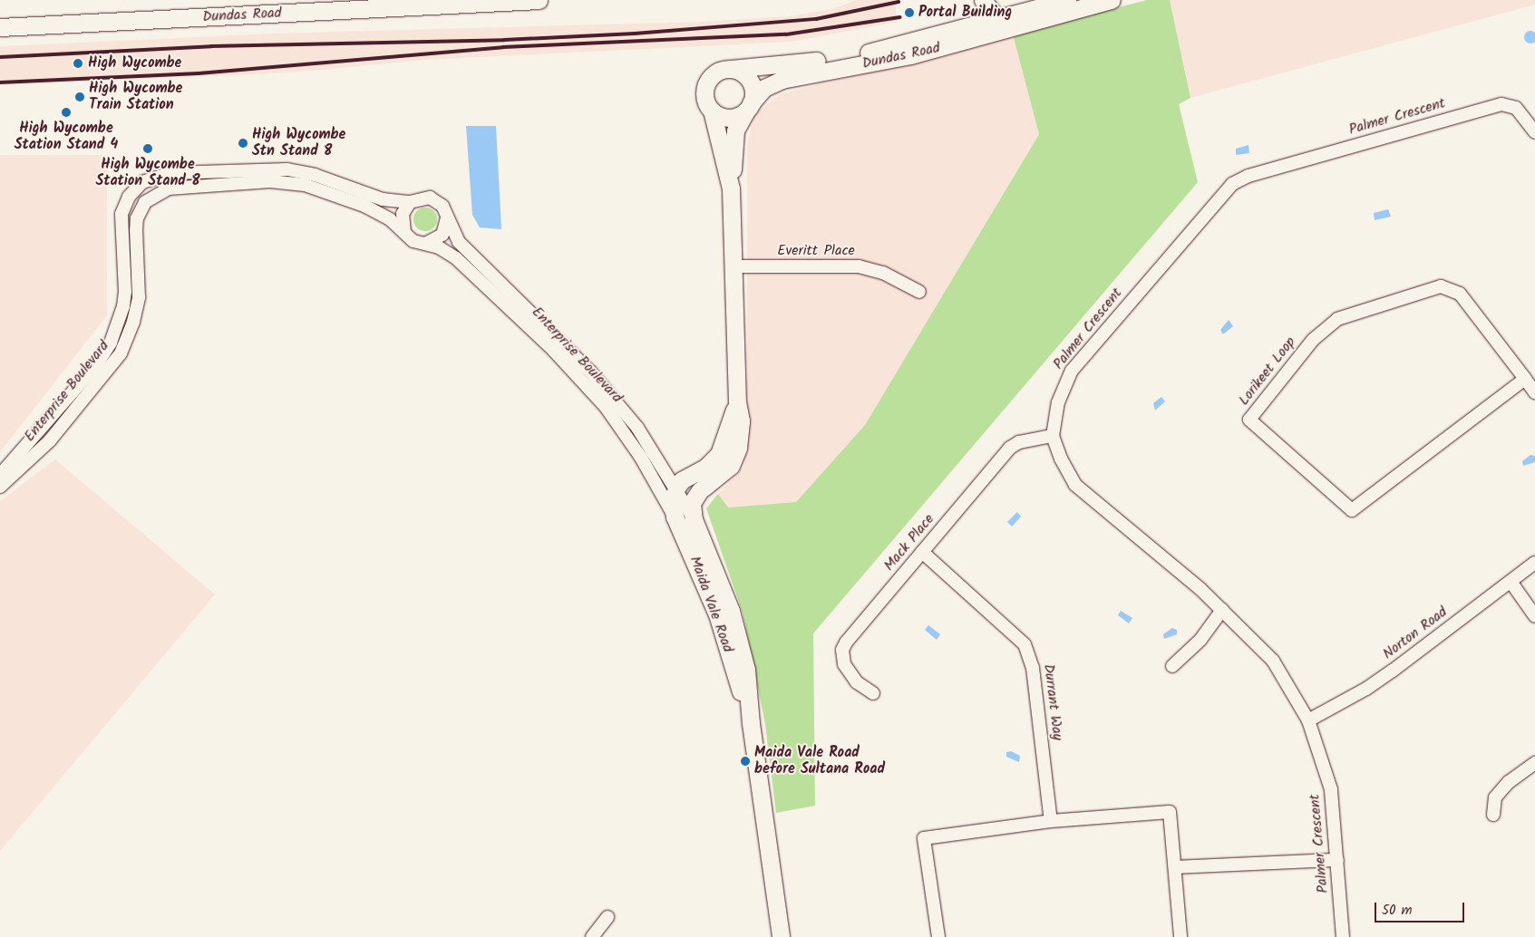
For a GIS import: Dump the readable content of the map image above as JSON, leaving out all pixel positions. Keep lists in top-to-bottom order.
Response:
{
  "streets": {
    "main road": ["Dundas Road", "Maida Vale Road"],
    "street": [
      "Palmer Crescent",
      "Everitt Place",
      "Enterprise Boulevard",
      "Lorikeet Loop",
      "Mack Place",
      "Norton Road",
      "Durrant Way"
    ]
  },
  "crossings": [
    ["Palmer Crescent", "Mack Place"],
    ["Palmer Crescent", "Norton Road"],
    ["Enterprise Boulevard", "Maida Vale Road"],
    ["Mack Place", "Durrant Way"]
  ],
  "places": [
    "Portal Building",
    "High Wycombe",
    "High Wycombe Train Station",
    "High Wycombe Station Stand 4",
    "High Wycombe Stn Stand 8",
    "High Wycombe Station Stand 8",
    "Maida Vale Road before Sultana Road"
  ],
  "scale_bar": "50 m"
}
